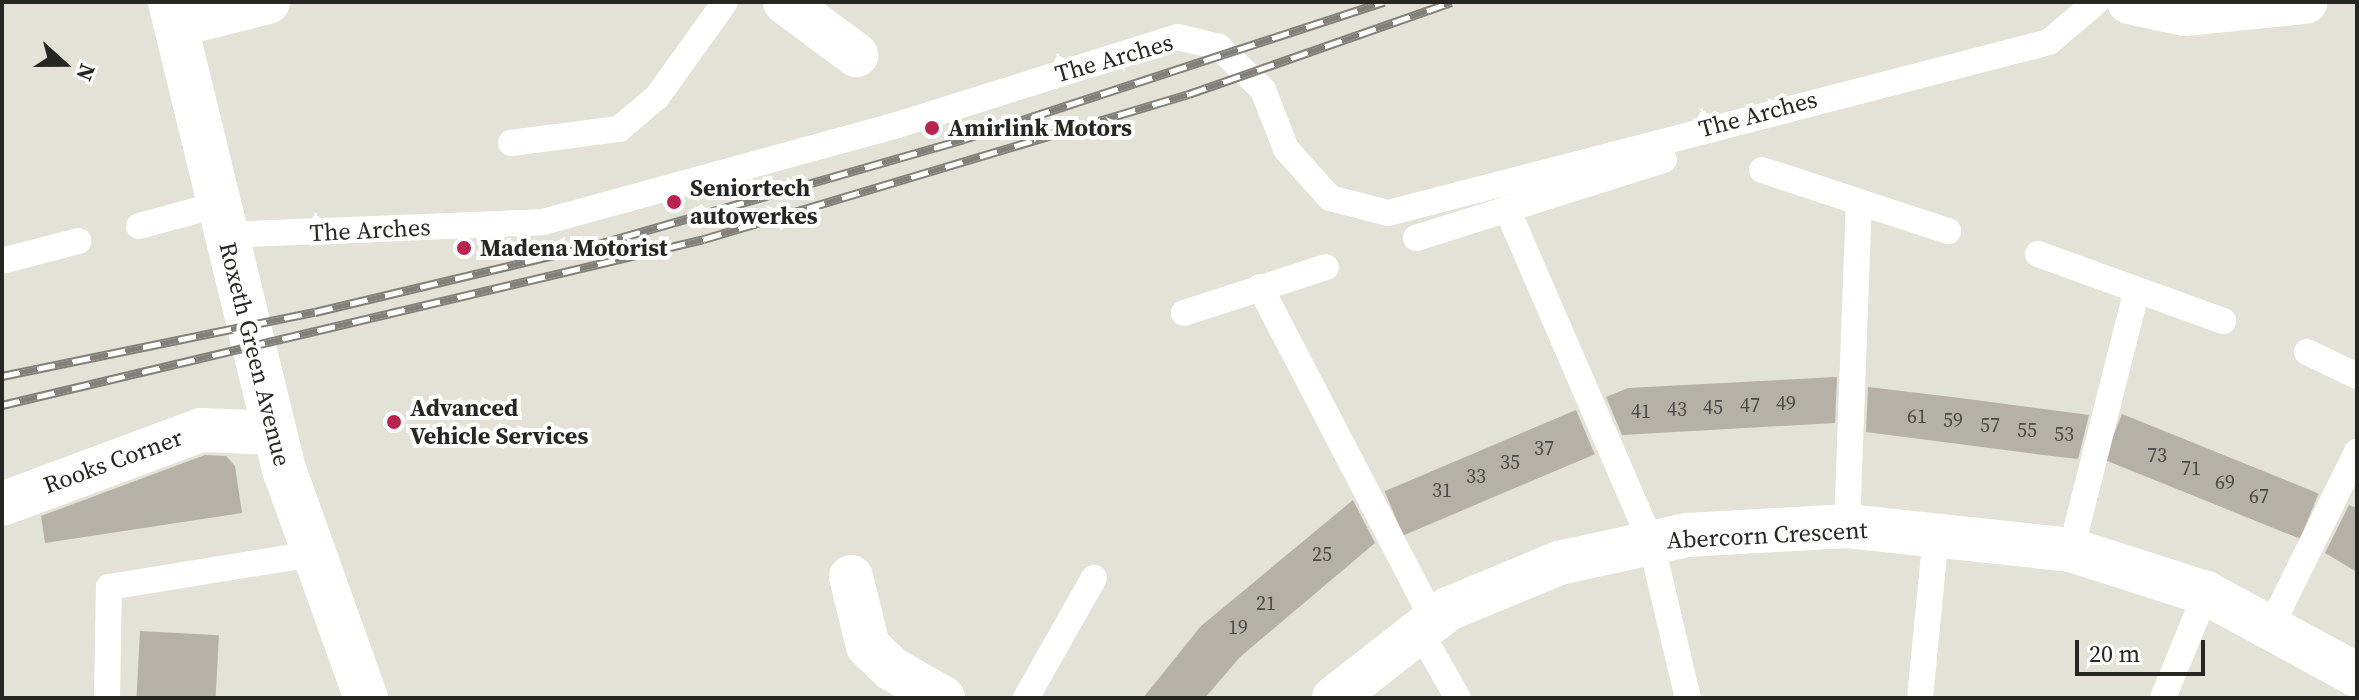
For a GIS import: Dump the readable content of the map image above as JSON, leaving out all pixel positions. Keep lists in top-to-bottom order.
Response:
{
  "streets": {
    "street": ["Roxeth Green Avenue", "Rooks Corner", "Abercorn Crescent"],
    "lane": ["The Arches"]
  },
  "crossings": [
    ["The Arches", "Roxeth Green Avenue"],
    ["Roxeth Green Avenue", "Rooks Corner"]
  ],
  "places": [
    "Amirlink Motors",
    "Seniortech autowerkes",
    "Madena Motorist",
    "Advanced Vehicle Services"
  ],
  "house_numbers": [
    "49",
    "47",
    "45",
    "43",
    "41",
    "61",
    "59",
    "57",
    "55",
    "53",
    "37",
    "73",
    "35",
    "71",
    "33",
    "69",
    "31",
    "67",
    "25",
    "21",
    "19"
  ],
  "scale_bar": "20 m",
  "north": "right"
}
